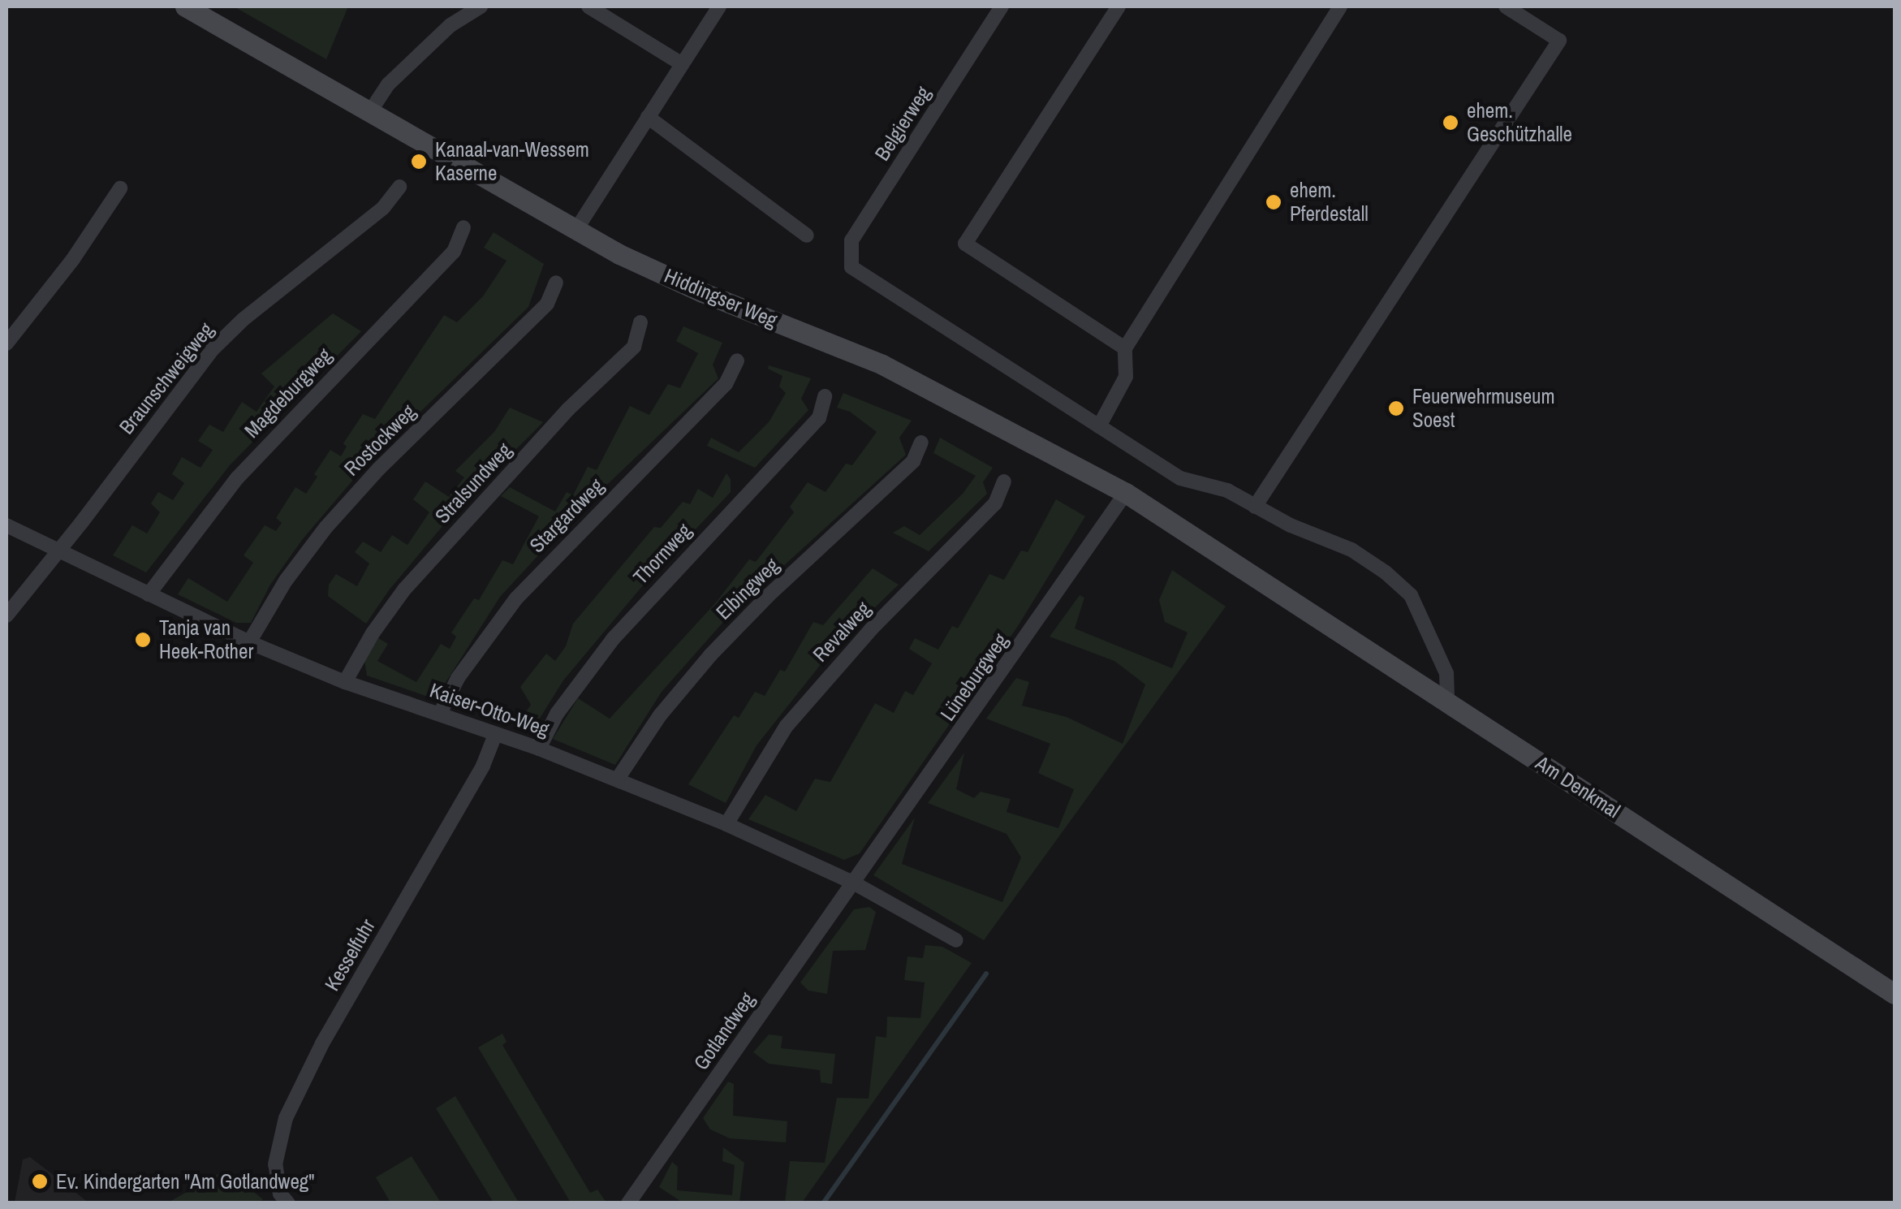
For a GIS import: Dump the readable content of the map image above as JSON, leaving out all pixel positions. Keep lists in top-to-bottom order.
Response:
{
  "streets": {
    "main road": ["Hiddingser Weg", "Am Denkmal"],
    "street": [
      "Belgierweg",
      "Braunschweigweg",
      "Magdeburgweg",
      "Rostockweg",
      "Stralsundweg",
      "Stargardweg",
      "Thornweg",
      "Elbingweg",
      "Revalweg",
      "Lüneburgweg",
      "Kaiser-Otto-Weg",
      "Kesselfuhr",
      "Gotlandweg"
    ]
  },
  "crossings": [
    ["Hiddingser Weg", "Lüneburgweg"],
    ["Hiddingser Weg", "Am Denkmal"],
    ["Braunschweigweg", "Kaiser-Otto-Weg"],
    ["Magdeburgweg", "Kaiser-Otto-Weg"],
    ["Rostockweg", "Kaiser-Otto-Weg"],
    ["Stralsundweg", "Kaiser-Otto-Weg"],
    ["Stargardweg", "Kaiser-Otto-Weg"],
    ["Thornweg", "Kaiser-Otto-Weg"],
    ["Elbingweg", "Kaiser-Otto-Weg"],
    ["Revalweg", "Kaiser-Otto-Weg"],
    ["Lüneburgweg", "Kaiser-Otto-Weg"],
    ["Lüneburgweg", "Gotlandweg"],
    ["Kaiser-Otto-Weg", "Kesselfuhr"],
    ["Kaiser-Otto-Weg", "Gotlandweg"]
  ],
  "places": [
    "ehem. Geschützhalle",
    "Kanaal-van-Wessem Kaserne",
    "ehem. Pferdestall",
    "Feuerwehrmuseum Soest",
    "Tanja van Heek-Rother",
    "Ev. Kindergarten \"Am Gotlandweg\""
  ]
}
